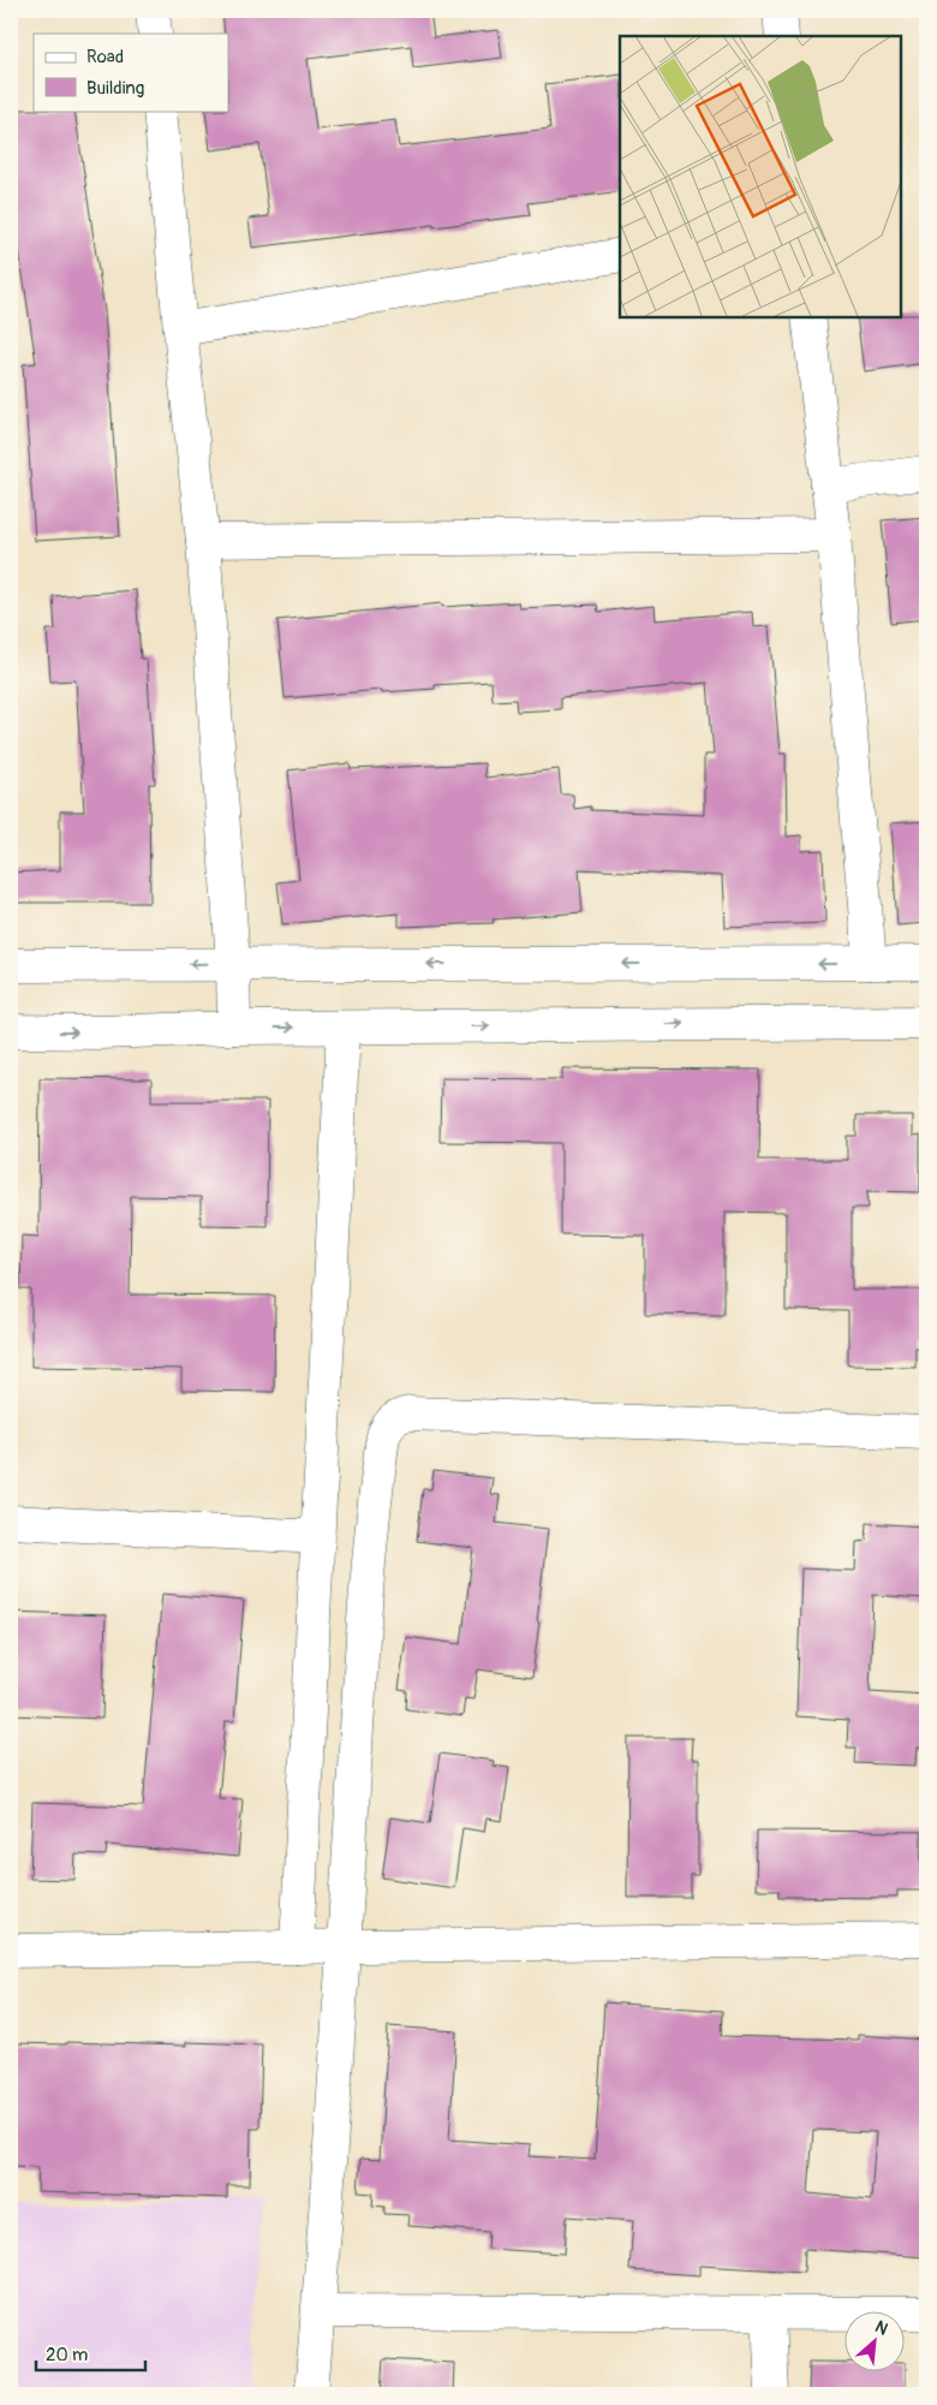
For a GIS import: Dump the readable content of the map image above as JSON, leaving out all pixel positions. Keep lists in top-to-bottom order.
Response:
{
  "legend": ["Road", "Building"],
  "scale_bar": "20 m",
  "north": "top right"
}
